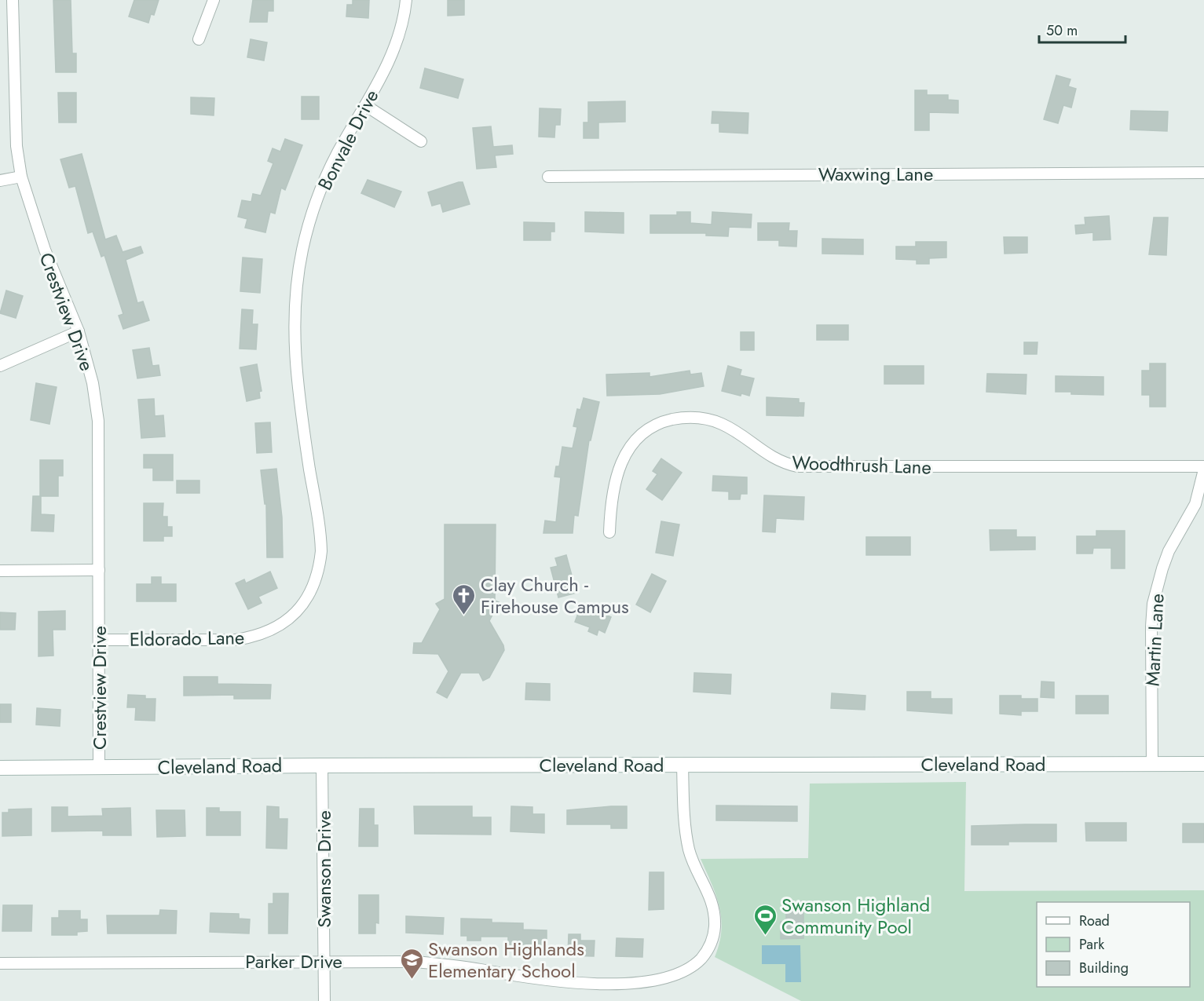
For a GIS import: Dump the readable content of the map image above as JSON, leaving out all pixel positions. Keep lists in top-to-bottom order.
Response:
{
  "streets": {
    "main road": ["Cleveland Road"],
    "street": [
      "Bonvale Drive",
      "Waxwing Lane",
      "Crestview Drive",
      "Woodthrush Lane",
      "Eldorado Lane",
      "Martin Lane",
      "Swanson Drive",
      "Parker Drive"
    ]
  },
  "crossings": [
    ["Bonvale Drive", "Eldorado Lane"],
    ["Crestview Drive", "Eldorado Lane"],
    ["Crestview Drive", "Cleveland Road"],
    ["Woodthrush Lane", "Martin Lane"],
    ["Martin Lane", "Cleveland Road"],
    ["Cleveland Road", "Swanson Drive"],
    ["Cleveland Road", "Parker Drive"],
    ["Swanson Drive", "Parker Drive"]
  ],
  "places": {
    "church": ["Clay Church - Firehouse Campus"],
    "sports": ["Swanson Highland Community Pool"],
    "school or university": ["Swanson Highlands Elementary School"]
  },
  "legend": ["Road", "Park", "Building"],
  "scale_bar": "50 m"
}
